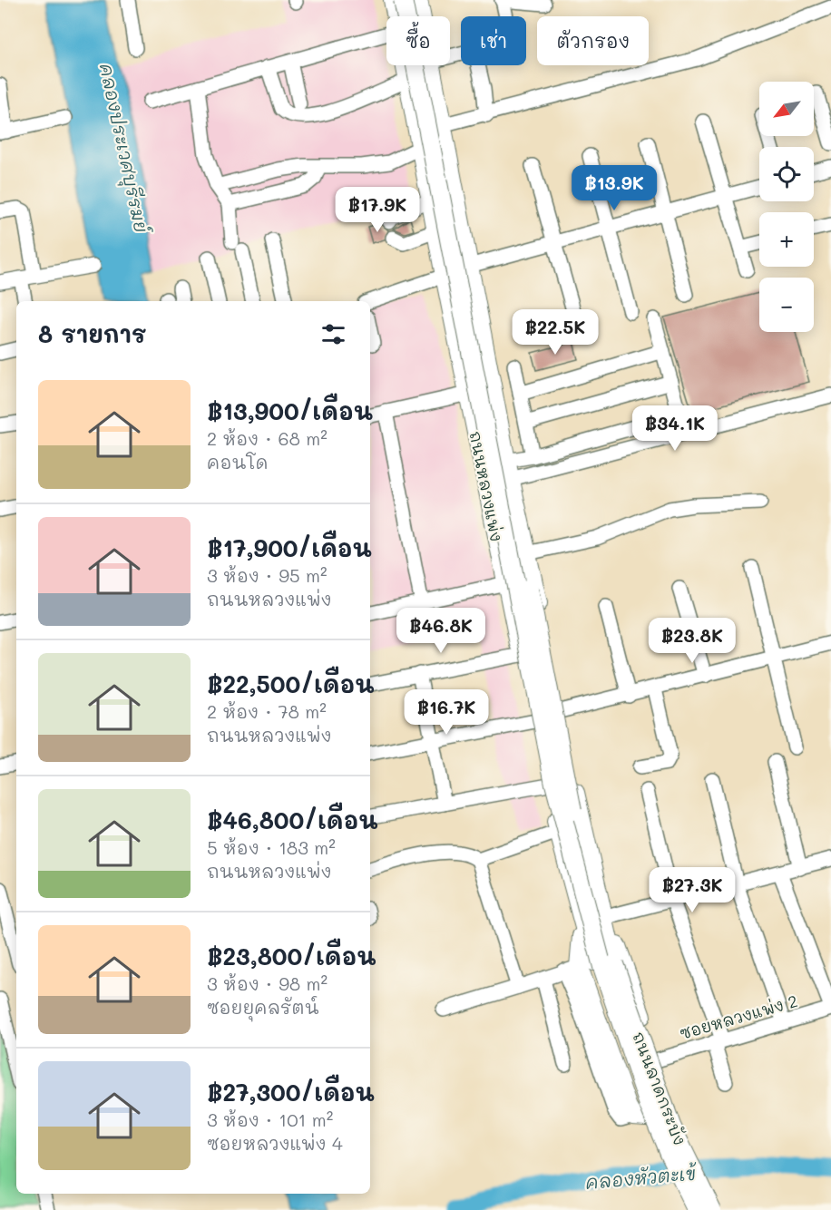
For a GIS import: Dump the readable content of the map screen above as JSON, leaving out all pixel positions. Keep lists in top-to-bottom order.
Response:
{
  "streets": {
    "main road": ["ถนนหลวงแพ่ง", "ถนนลาดกระบัง"],
    "street": ["ซอยหลวงแพ่ง 2"]
  },
  "crossings": [
    ["ถนนหลวงแพ่ง", "ถนนลาดกระบัง"]
  ],
  "water": ["คลองประเวศบุรีรมย์", "คลองหัวตะเข้"],
  "north": "bottom left",
  "page": {
    "chip": ["ซื้อ", "เช่า", "ตัวกรอง"],
    "map_buttons": ["+", "−"],
    "price": [
      "฿13.9K",
      "฿17.9K",
      "฿22.5K",
      "฿34.1K",
      "฿46.8K",
      "฿23.8K",
      "฿16.7K",
      "฿27.3K"
    ],
    "heading": "8 รายการ",
    "list": [
      {
        "name": "฿13,900/เดือน",
        "note": "2 ห้อง · 68 m² · คอนโด"
      },
      {
        "name": "฿17,900/เดือน",
        "note": "3 ห้อง · 95 m² · ถนนหลวงแพ่ง"
      },
      {
        "name": "฿22,500/เดือน",
        "note": "2 ห้อง · 78 m² · ถนนหลวงแพ่ง"
      },
      {
        "name": "฿46,800/เดือน",
        "note": "5 ห้อง · 183 m² · ถนนหลวงแพ่ง"
      },
      {
        "name": "฿23,800/เดือน",
        "note": "3 ห้อง · 98 m² · ซอยยุคลรัตน์"
      },
      {
        "name": "฿27,300/เดือน",
        "note": "3 ห้อง · 101 m² · ซอยหลวงแพ่ง 4"
      }
    ]
  }
}
